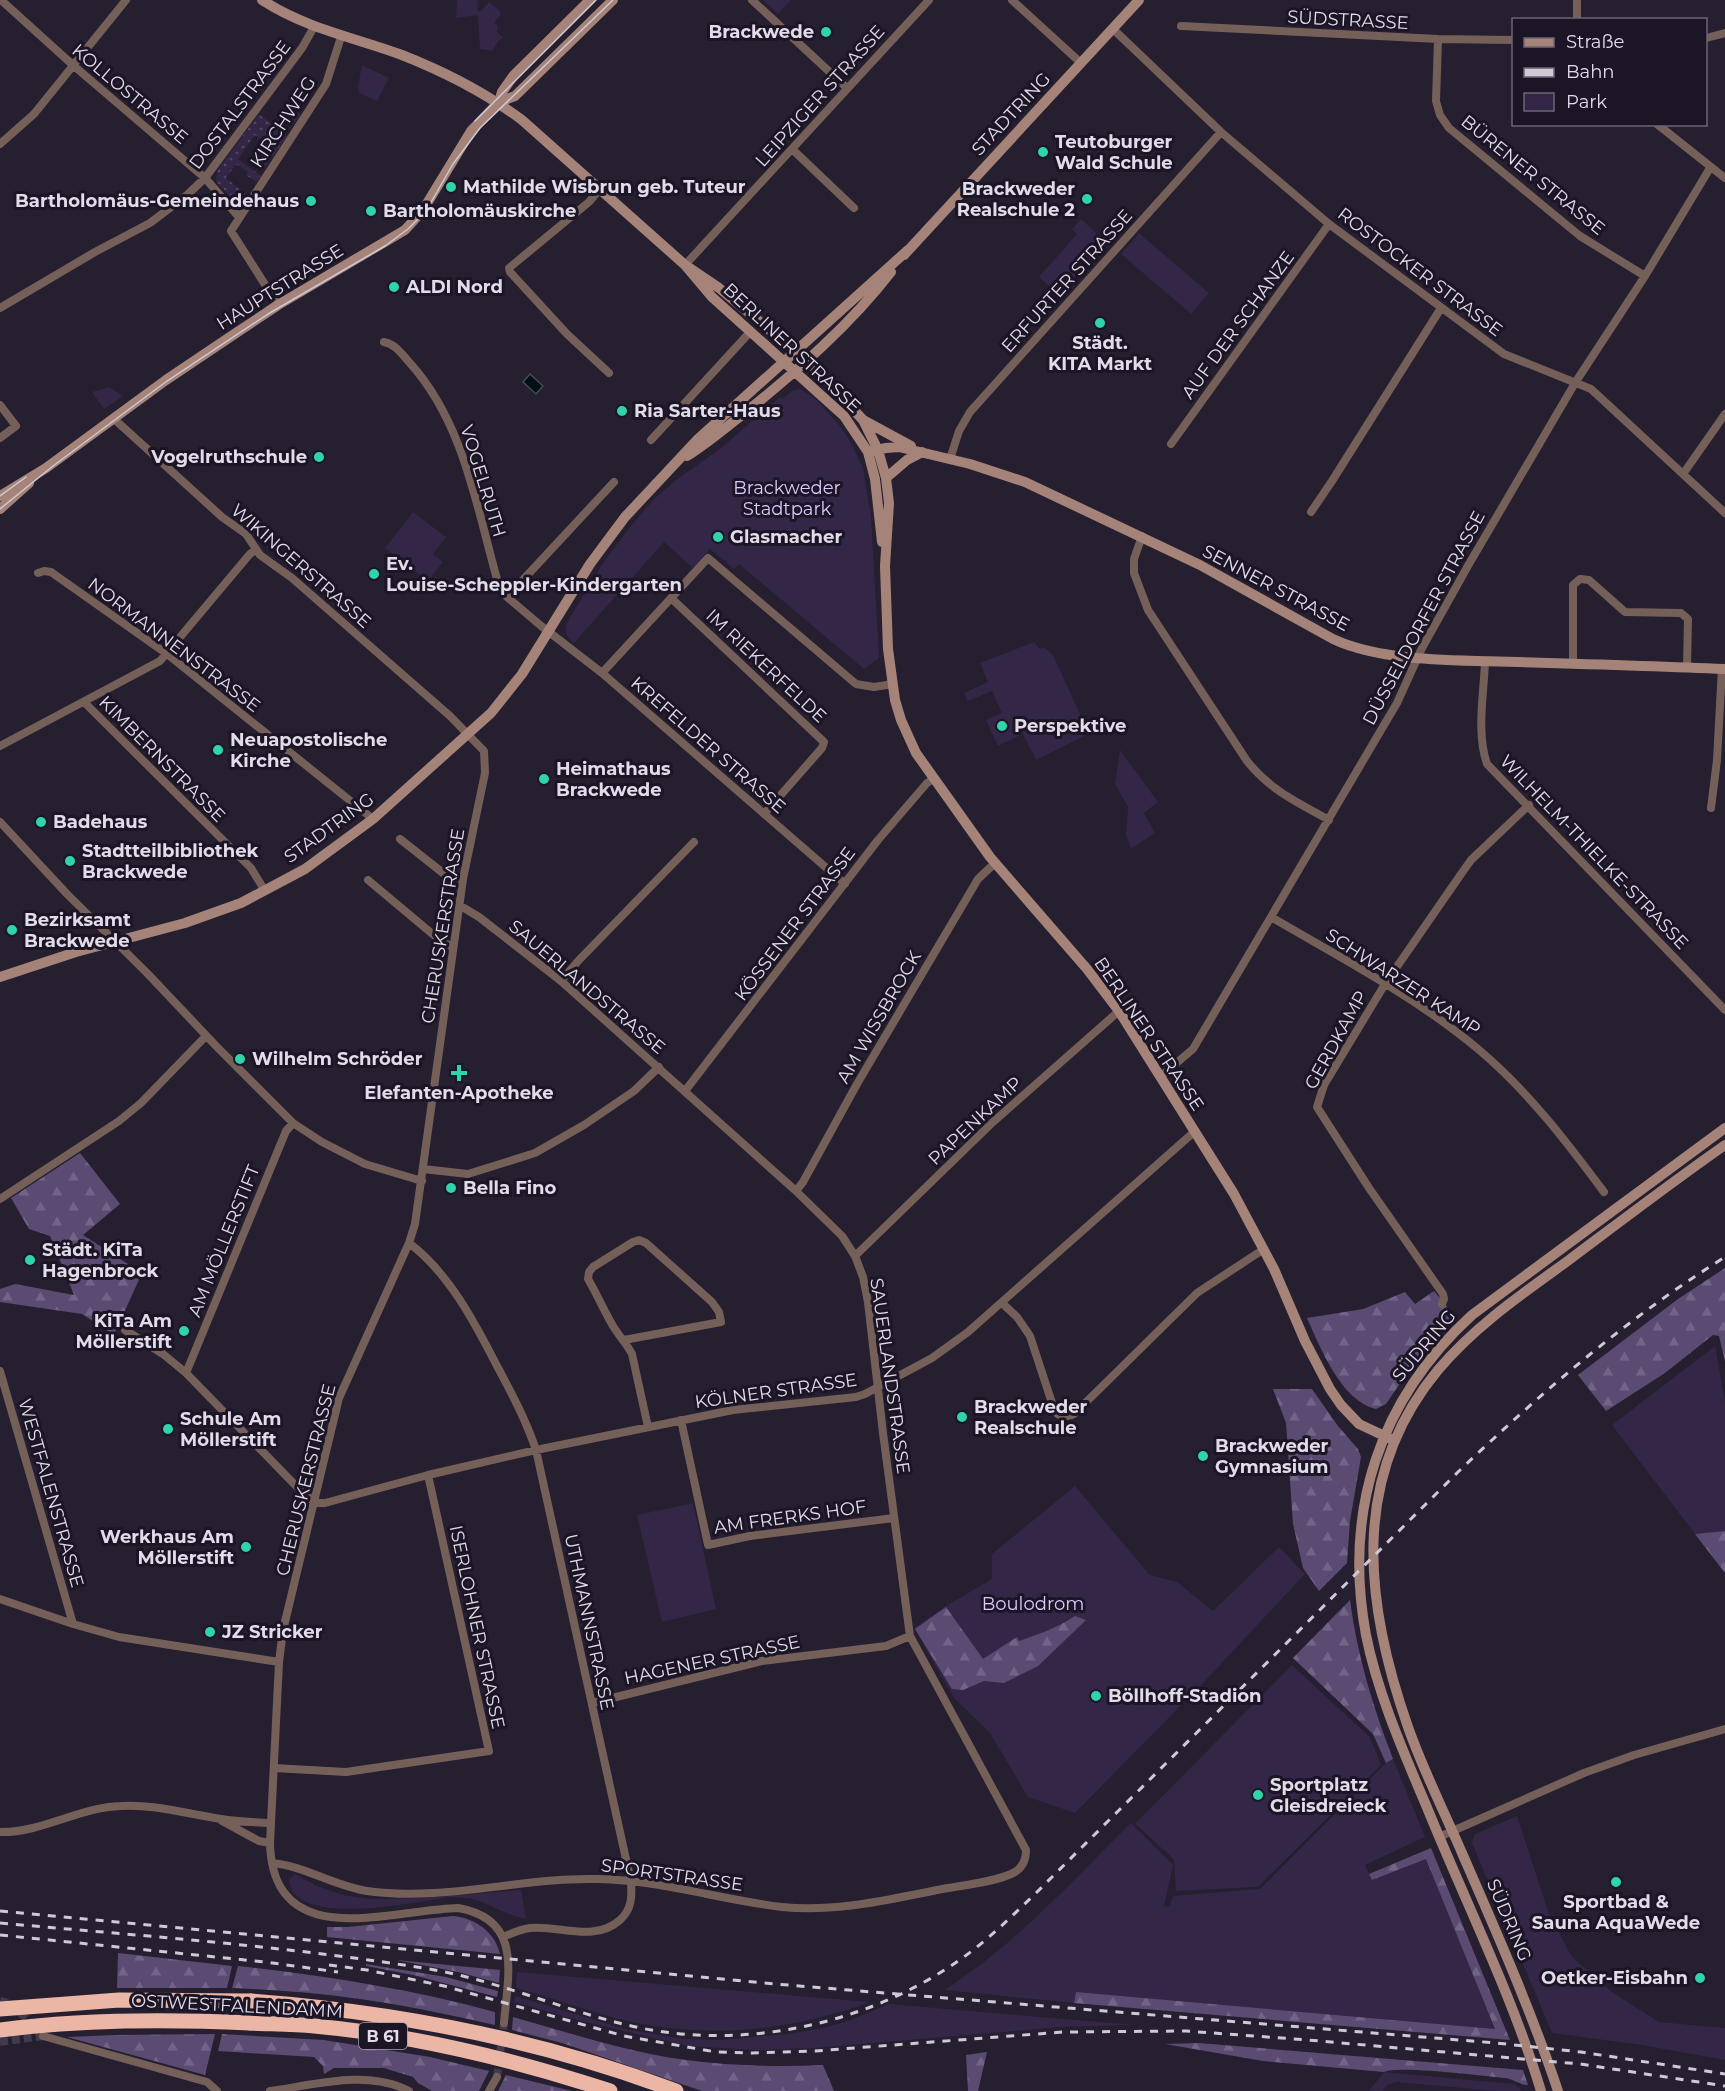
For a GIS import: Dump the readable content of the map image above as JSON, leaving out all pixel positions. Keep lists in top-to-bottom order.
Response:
{
  "streets": {
    "highway": ["OSTWESTFALENDAMM", "B 61"],
    "street": [
      "SÜDSTRASSE",
      "KOLLOSTRASSE",
      "LEIPZIGER STRASSE",
      "DOSTALSTRASSE",
      "STADTRING",
      "KIRCHWEG",
      "BÜRENER STRASSE",
      "ROSTOCKER STRASSE",
      "ERFURTER STRASSE",
      "HAUPTSTRASSE",
      "AUF DER SCHANZE",
      "BERLINER STRASSE",
      "VOGELRUTH",
      "WIKINGERSTRASSE",
      "SENNER STRASSE",
      "DÜSSELDORFER STRASSE",
      "NORMANNENSTRASSE",
      "IM RIEKERFELDE",
      "KREFELDER STRASSE",
      "KIMBERNSTRASSE",
      "WILHELM-THIELKE-STRASSE",
      "KÖSSENER STRASSE",
      "CHERUSKERSTRASSE",
      "SCHWARZER KAMP",
      "SAUERLANDSTRASSE",
      "AM WISSBROCK",
      "GERDKAMP",
      "PAPENKAMP",
      "AM MÖLLERSTIFT",
      "SÜDRING",
      "KÖLNER STRASSE",
      "WESTFALENSTRASSE",
      "AM FRERKS HOF",
      "UTHMANNSTRASSE",
      "ISERLOHNER STRASSE",
      "HAGENER STRASSE",
      "SPORTSTRASSE"
    ]
  },
  "crossings": [
    ["SÜDSTRASSE", "BÜRENER STRASSE"],
    ["KOLLOSTRASSE", "DOSTALSTRASSE"],
    ["KOLLOSTRASSE", "KIRCHWEG"],
    ["LEIPZIGER STRASSE", "BERLINER STRASSE"],
    ["DOSTALSTRASSE", "BERLINER STRASSE"],
    ["STADTRING", "ROSTOCKER STRASSE"],
    ["STADTRING", "BERLINER STRASSE"],
    ["STADTRING", "VOGELRUTH"],
    ["STADTRING", "WIKINGERSTRASSE"],
    ["STADTRING", "NORMANNENSTRASSE"],
    ["STADTRING", "KREFELDER STRASSE"],
    ["STADTRING", "KIMBERNSTRASSE"],
    ["STADTRING", "CHERUSKERSTRASSE"],
    ["KIRCHWEG", "BERLINER STRASSE"],
    ["BÜRENER STRASSE", "DÜSSELDORFER STRASSE"],
    ["ROSTOCKER STRASSE", "ERFURTER STRASSE"],
    ["ROSTOCKER STRASSE", "AUF DER SCHANZE"],
    ["ROSTOCKER STRASSE", "DÜSSELDORFER STRASSE"],
    ["ERFURTER STRASSE", "SENNER STRASSE"],
    ["HAUPTSTRASSE", "BERLINER STRASSE"],
    ["HAUPTSTRASSE", "WIKINGERSTRASSE"],
    ["BERLINER STRASSE", "SENNER STRASSE"],
    ["BERLINER STRASSE", "DÜSSELDORFER STRASSE"],
    ["BERLINER STRASSE", "KÖSSENER STRASSE"],
    ["BERLINER STRASSE", "AM WISSBROCK"],
    ["BERLINER STRASSE", "PAPENKAMP"],
    ["BERLINER STRASSE", "SÜDRING"],
    ["BERLINER STRASSE", "KÖLNER STRASSE"],
    ["VOGELRUTH", "KREFELDER STRASSE"],
    ["WIKINGERSTRASSE", "CHERUSKERSTRASSE"],
    ["SENNER STRASSE", "DÜSSELDORFER STRASSE"],
    ["SENNER STRASSE", "WILHELM-THIELKE-STRASSE"],
    ["DÜSSELDORFER STRASSE", "SCHWARZER KAMP"],
    ["IM RIEKERFELDE", "KREFELDER STRASSE"],
    ["KREFELDER STRASSE", "KÖSSENER STRASSE"],
    ["WILHELM-THIELKE-STRASSE", "GERDKAMP"],
    ["KÖSSENER STRASSE", "SAUERLANDSTRASSE"],
    ["CHERUSKERSTRASSE", "SAUERLANDSTRASSE"],
    ["CHERUSKERSTRASSE", "KÖLNER STRASSE"],
    ["CHERUSKERSTRASSE", "UTHMANNSTRASSE"],
    ["CHERUSKERSTRASSE", "ISERLOHNER STRASSE"],
    ["CHERUSKERSTRASSE", "SPORTSTRASSE"],
    ["SCHWARZER KAMP", "GERDKAMP"],
    ["SAUERLANDSTRASSE", "AM WISSBROCK"],
    ["SAUERLANDSTRASSE", "PAPENKAMP"],
    ["SAUERLANDSTRASSE", "KÖLNER STRASSE"],
    ["SAUERLANDSTRASSE", "AM FRERKS HOF"],
    ["SAUERLANDSTRASSE", "HAGENER STRASSE"],
    ["SAUERLANDSTRASSE", "SPORTSTRASSE"],
    ["KÖLNER STRASSE", "AM FRERKS HOF"],
    ["KÖLNER STRASSE", "UTHMANNSTRASSE"],
    ["KÖLNER STRASSE", "ISERLOHNER STRASSE"],
    ["UTHMANNSTRASSE", "HAGENER STRASSE"],
    ["UTHMANNSTRASSE", "SPORTSTRASSE"]
  ],
  "parks": ["Brackweder Stadtpark", "Boulodrom"],
  "places": {
    "other": [
      "Brackwede",
      "Teutoburger Wald Schule",
      "Mathilde Wisbrun geb. Tuteur",
      "Brackweder Realschule 2",
      "Bartholomäus-Gemeindehaus",
      "Bartholomäuskirche",
      "ALDI Nord",
      "Städt. KITA Markt",
      "Ria Sarter-Haus",
      "Vogelruthschule",
      "Glasmacher",
      "Ev. Louise-Scheppler-Kindergarten",
      "Perspektive",
      "Neuapostolische Kirche",
      "Heimathaus Brackwede",
      "Badehaus",
      "Stadtteilbibliothek Brackwede",
      "Bezirksamt Brackwede",
      "Wilhelm Schröder",
      "Bella Fino",
      "Städt. KiTa Hagenbrock",
      "KiTa Am Möllerstift",
      "Brackweder Realschule",
      "Schule Am Möllerstift",
      "Brackweder Gymnasium",
      "Werkhaus Am Möllerstift",
      "JZ Stricker",
      "Böllhoff-Stadion",
      "Sportplatz Gleisdreieck",
      "Sportbad & Sauna AquaWede",
      "Oetker-Eisbahn"
    ],
    "health": ["Elefanten-Apotheke"]
  },
  "legend": ["Straße", "Bahn", "Park"]
}
